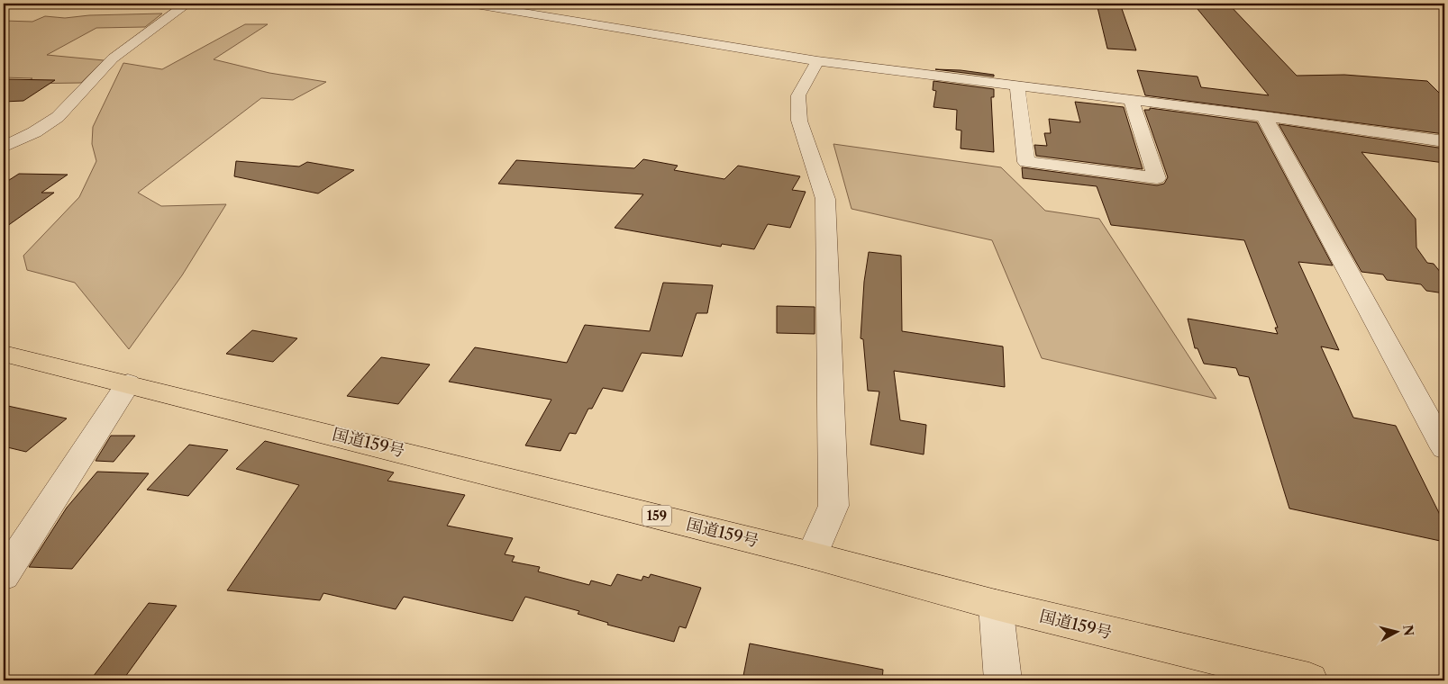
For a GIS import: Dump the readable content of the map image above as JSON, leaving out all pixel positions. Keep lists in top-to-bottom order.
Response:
{
  "streets": {
    "highway": ["国道159号", "159"]
  },
  "north": "right"
}
